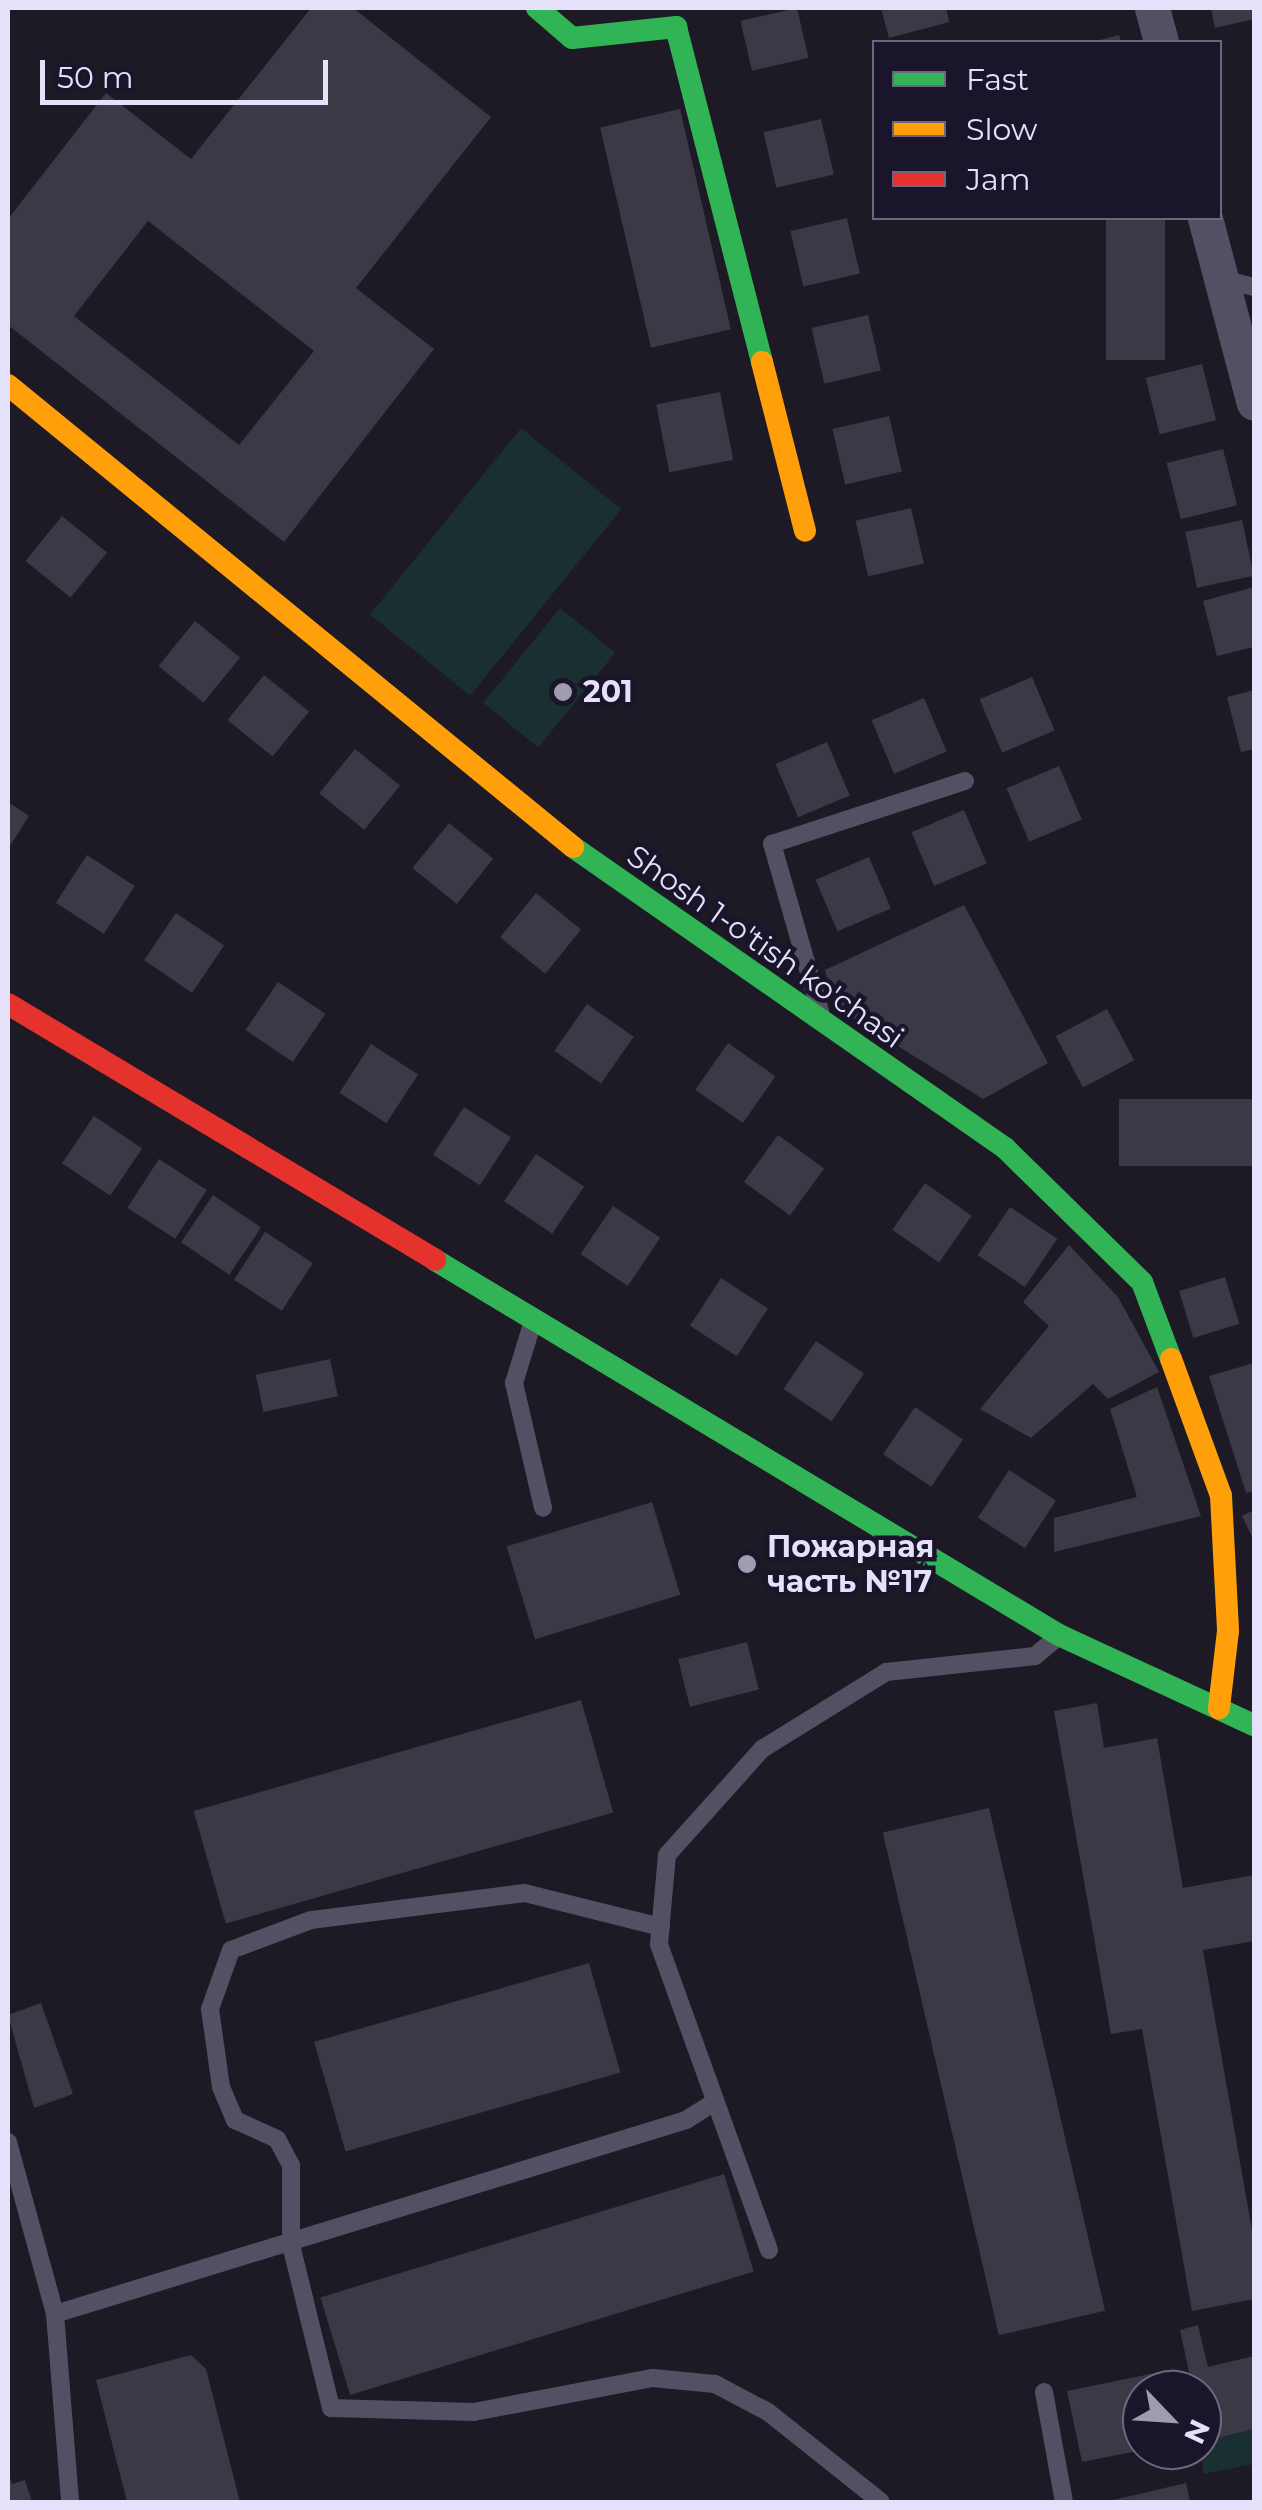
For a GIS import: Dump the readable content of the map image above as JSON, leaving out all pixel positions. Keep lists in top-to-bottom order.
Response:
{
  "streets": {
    "street": ["Shosh 1-o'tish ko'chasi"]
  },
  "places": ["201", "Пожарная часть №17"],
  "legend": ["Fast", "Slow", "Jam"],
  "scale_bar": "50 m",
  "north": "bottom right"
}
